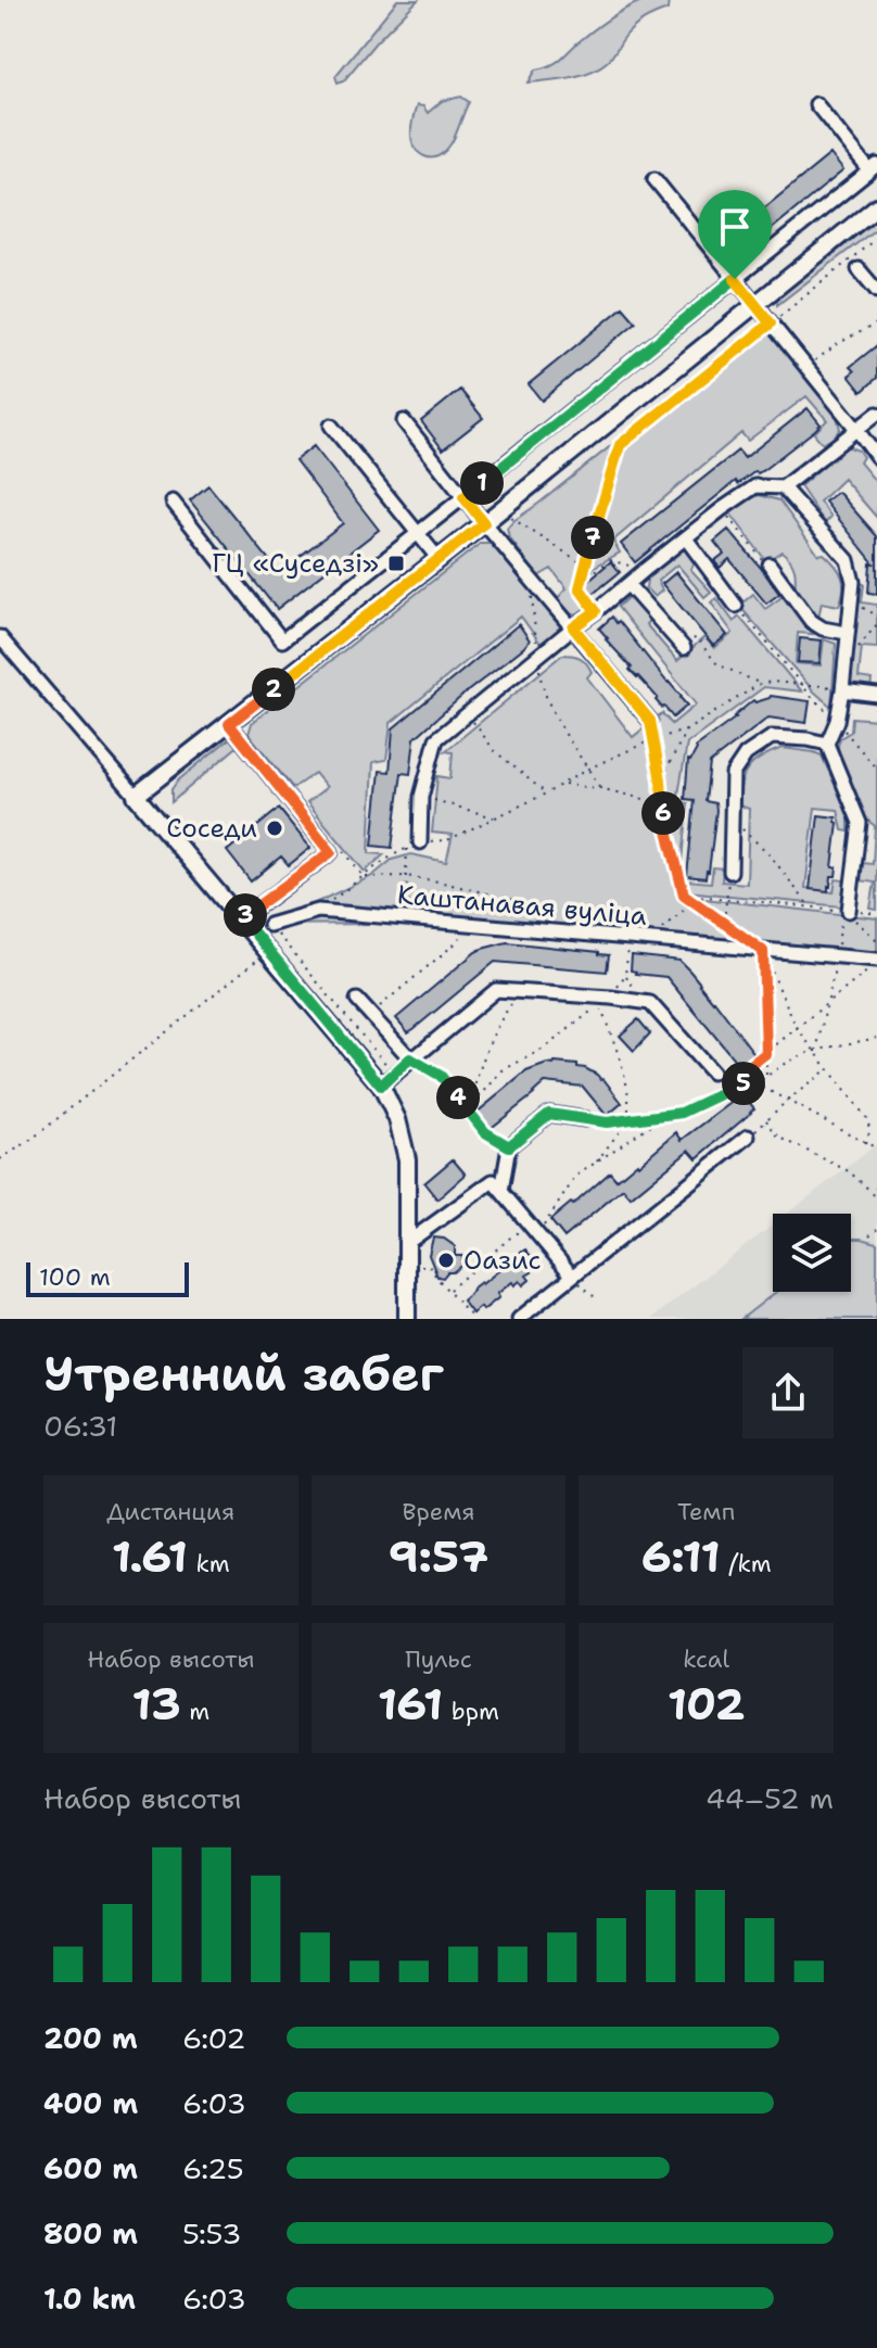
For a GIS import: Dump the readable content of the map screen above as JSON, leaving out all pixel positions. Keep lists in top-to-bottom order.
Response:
{
  "streets": {
    "street": ["Каштанавая вуліца"]
  },
  "places": {
    "transit": ["ГЦ «Суседзі»"],
    "other": ["Соседи", "Оазис"]
  },
  "scale_bar": "100 m",
  "page": {
    "pins": [
      "1",
      "7",
      "2",
      "6",
      "3",
      "5",
      "4"
    ],
    "scale": "100 m",
    "heading": ["Утренний забег", "06:31"],
    "stats": [
      ["Дистанция", "1.61 km"],
      ["Время", "9:57"],
      ["Темп", "6:11 /km"],
      ["Набор высоты", "13 m"],
      ["Пульс", "161 bpm"],
      ["kcal", "102"]
    ],
    "chart": ["Набор высоты", "44–52 m"],
    "list": [
      {
        "name": "200 m",
        "note": "6:02"
      },
      {
        "name": "400 m",
        "note": "6:03"
      },
      {
        "name": "600 m",
        "note": "6:25"
      },
      {
        "name": "800 m",
        "note": "5:53"
      },
      {
        "name": "1.0 km",
        "note": "6:03"
      }
    ]
  }
}
